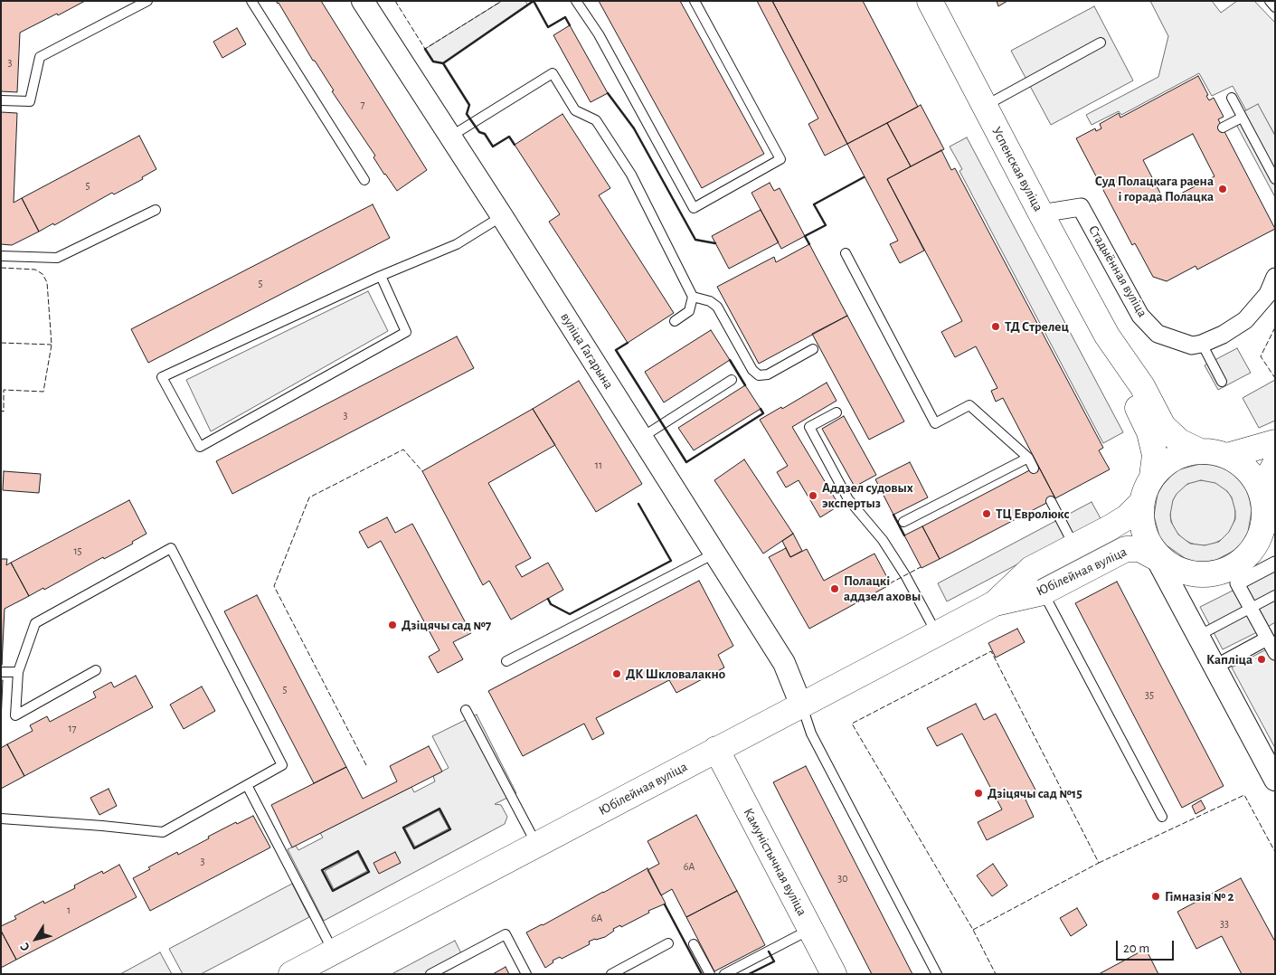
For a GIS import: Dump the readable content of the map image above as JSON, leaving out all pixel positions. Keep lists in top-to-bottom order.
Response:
{
  "streets": {
    "main road": ["Успенская вуліца", "Юбілейная вуліца", "Камуністычная вуліца"],
    "street": ["Стадыённая вуліца", "вуліца Гагарына"]
  },
  "crossings": [
    ["Успенская вуліца", "Стадыённая вуліца"],
    ["Успенская вуліца", "Юбілейная вуліца"],
    ["вуліца Гагарына", "Юбілейная вуліца"],
    ["Юбілейная вуліца", "Камуністычная вуліца"]
  ],
  "places": [
    "Суд Полацкага раена і горада Полацка",
    "ТД Стрелец",
    "Аддзел судовых экспертыз",
    "ТЦ Евролюкс",
    "Полацкі аддзел аховы",
    "Дзіцячы сад №7",
    "Капліца",
    "ДК Шкловалакно",
    "Дзіцячы сад №15",
    "Гімназія № 2"
  ],
  "house_numbers": [
    "3",
    "7",
    "5",
    "5",
    "3",
    "11",
    "15",
    "5",
    "35",
    "17",
    "3",
    "6А",
    "30",
    "1",
    "6А",
    "33"
  ],
  "scale_bar": "20 m",
  "north": "bottom left"
}
